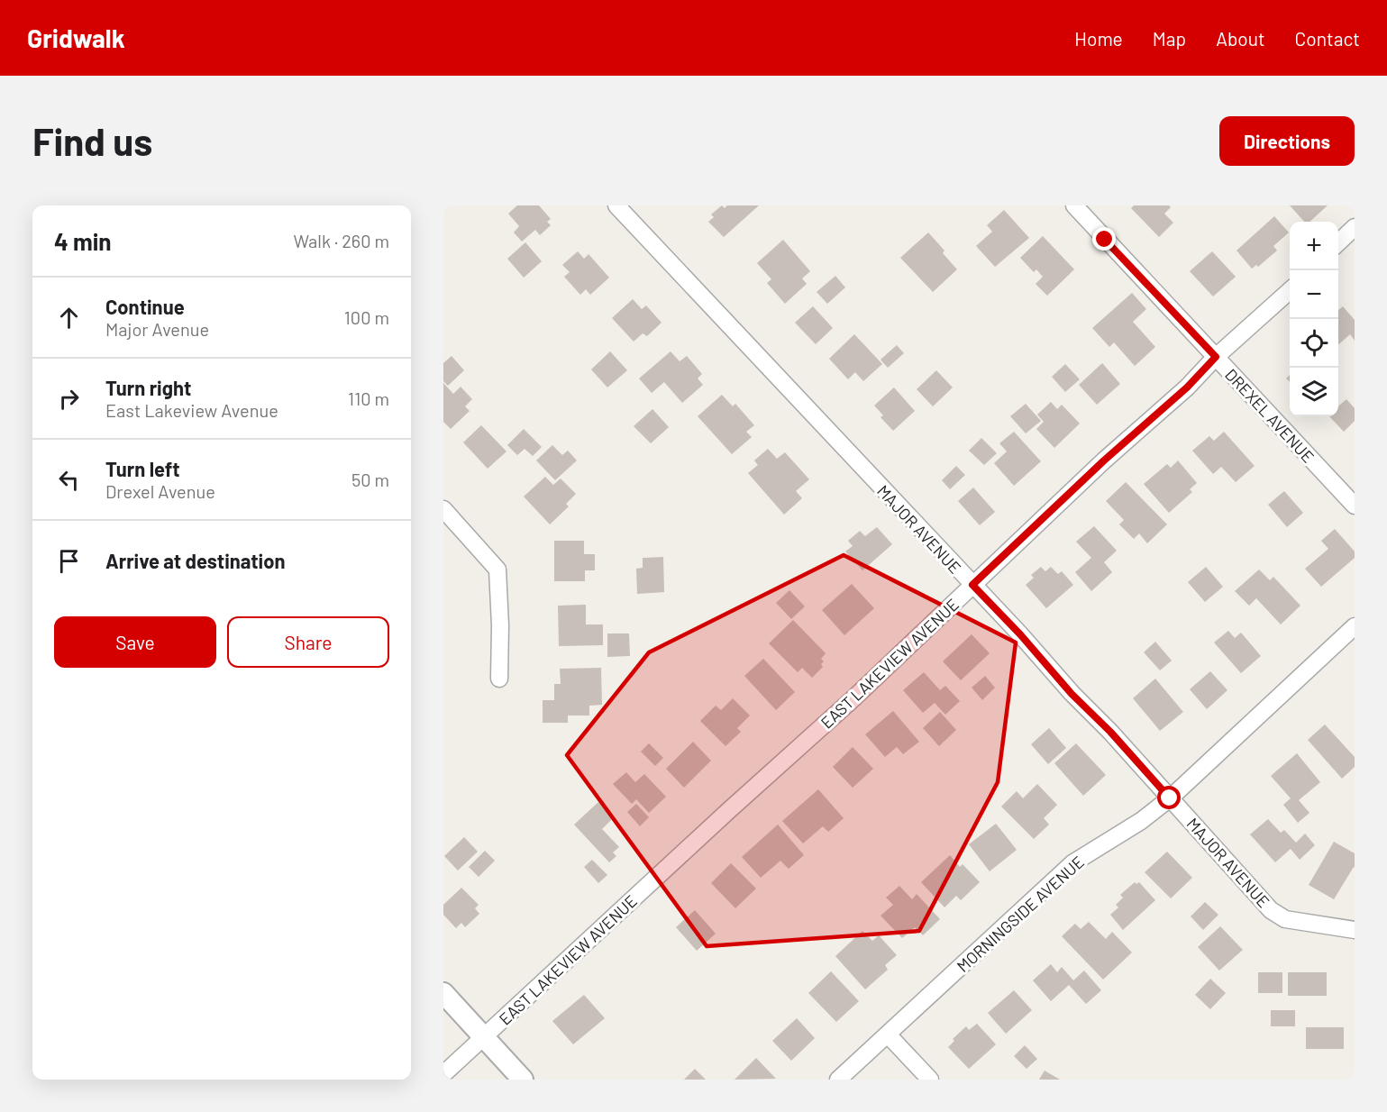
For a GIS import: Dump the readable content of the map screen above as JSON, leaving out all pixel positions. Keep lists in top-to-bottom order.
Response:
{
  "streets": {
    "street": [
      "DREXEL AVENUE",
      "MAJOR AVENUE",
      "EAST LAKEVIEW AVENUE",
      "MORNINGSIDE AVENUE"
    ]
  },
  "crossings": [
    ["DREXEL AVENUE", "EAST LAKEVIEW AVENUE"],
    ["MAJOR AVENUE", "EAST LAKEVIEW AVENUE"],
    ["MAJOR AVENUE", "MORNINGSIDE AVENUE"]
  ],
  "page": {
    "header": "Gridwalk",
    "nav": [
      "Home",
      "Map",
      "About",
      "Contact"
    ],
    "buttons": [
      "Directions",
      ["Save", "Share"]
    ],
    "title": "Find us",
    "heading": ["4 min", "Walk · 260 m"],
    "map_buttons": ["+", "−"],
    "list": [
      ["Continue", "Major Avenue", "100 m"],
      ["Turn right", "East Lakeview Avenue", "110 m"],
      ["Turn left", "Drexel Avenue", "50 m"],
      "Arrive at destination"
    ]
  }
}
